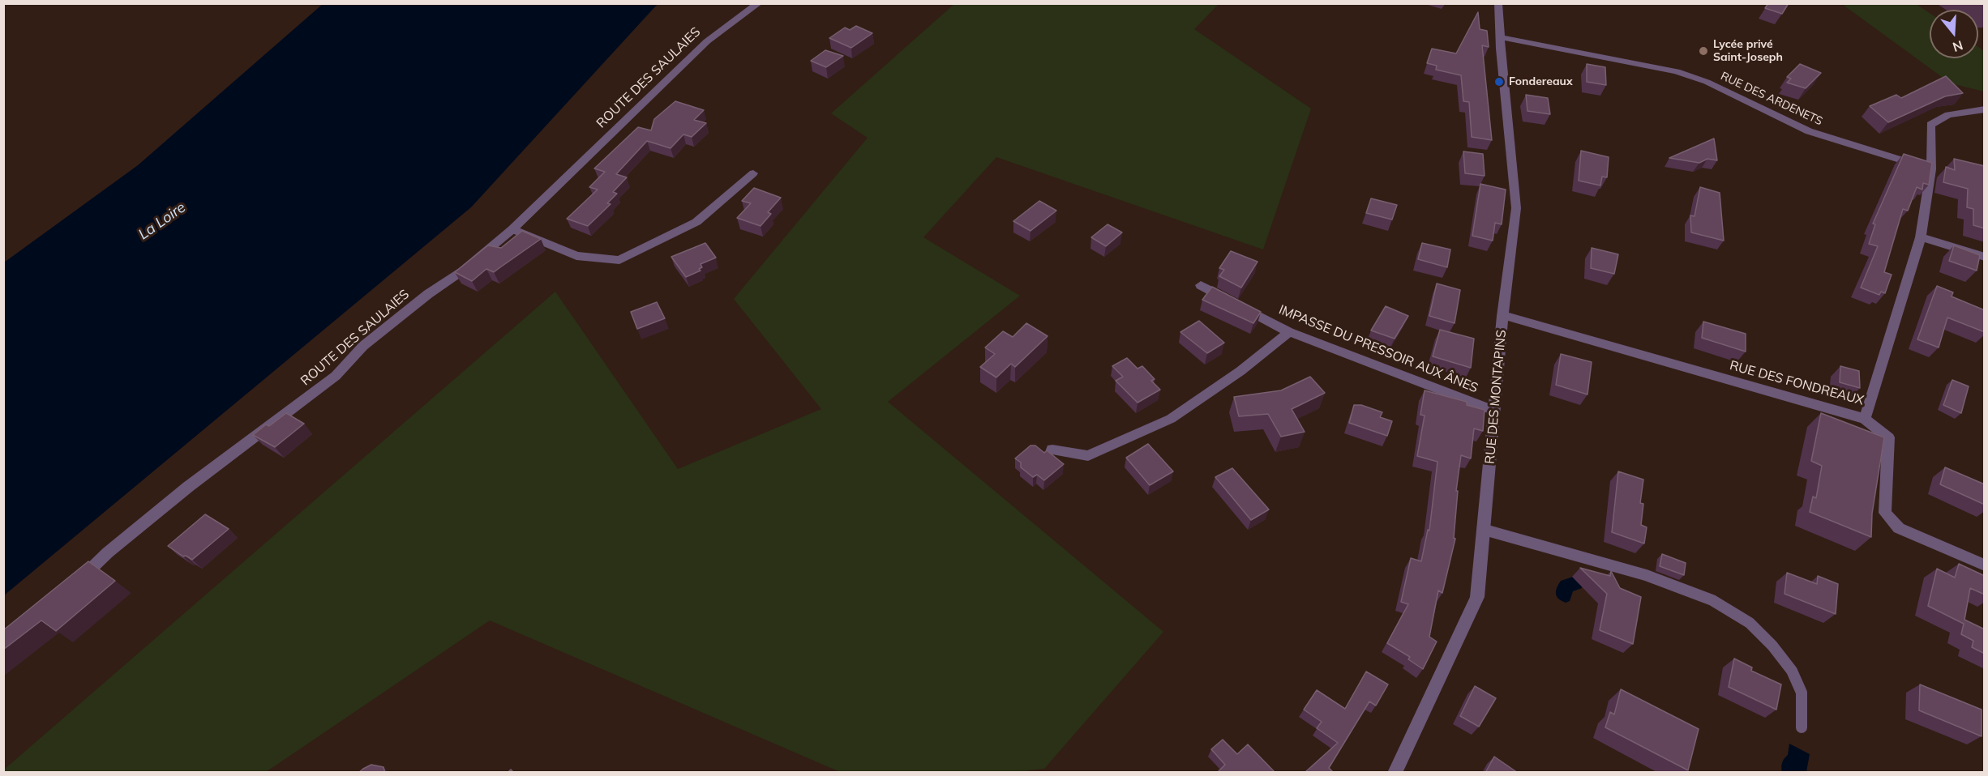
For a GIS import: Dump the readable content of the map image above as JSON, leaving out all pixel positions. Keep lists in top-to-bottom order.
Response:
{
  "streets": {
    "street": [
      "ROUTE DES SAULAIES",
      "RUE DES ARDENETS",
      "IMPASSE DU PRESSOIR AUX ÂNES",
      "RUE DES FONDREAUX",
      "RUE DES MONTAPINS"
    ]
  },
  "crossings": [
    ["RUE DES ARDENETS", "RUE DES FONDREAUX"],
    ["RUE DES ARDENETS", "RUE DES MONTAPINS"],
    ["IMPASSE DU PRESSOIR AUX ÂNES", "RUE DES MONTAPINS"],
    ["RUE DES FONDREAUX", "RUE DES MONTAPINS"]
  ],
  "water": ["La Loire"],
  "places": ["Lycée privé Saint-Joseph", "Fondereaux"],
  "north": "bottom"
}
